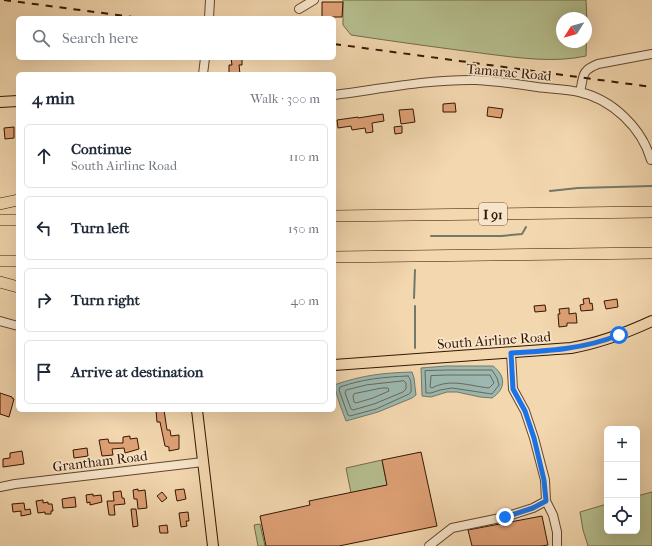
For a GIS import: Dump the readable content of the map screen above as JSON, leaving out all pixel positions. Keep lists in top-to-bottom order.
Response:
{
  "streets": {
    "highway": ["I 91"],
    "main road": ["South Airline Road"],
    "street": ["Tamarac Road", "Grantham Road"]
  },
  "north": "bottom left",
  "page": {
    "search": "Search here",
    "heading": ["4 min", "Walk · 300 m"],
    "list": [
      ["Continue", "South Airline Road", "110 m"],
      ["Turn left", "150 m"],
      ["Turn right", "40 m"],
      "Arrive at destination"
    ],
    "map_buttons": ["+", "−"]
  }
}
